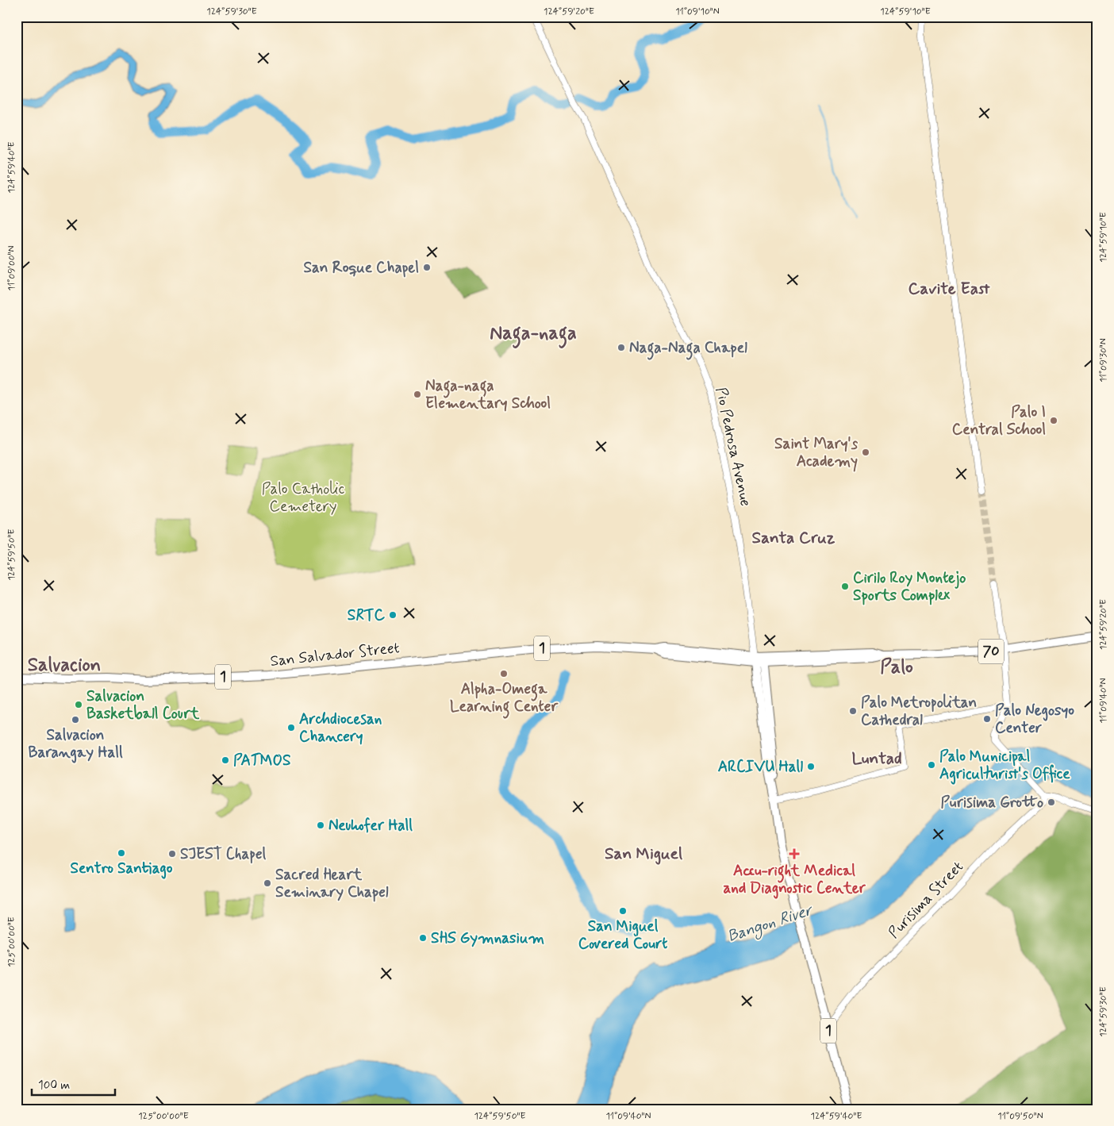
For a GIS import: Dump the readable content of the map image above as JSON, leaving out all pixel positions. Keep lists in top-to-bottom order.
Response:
{
  "streets": {
    "highway": ["1", "70", "San Salvador Street"],
    "main road": ["Pio Pedrosa Avenue", "Purisima Street"]
  },
  "crossings": [
    ["Pio Pedrosa Avenue", "1"],
    ["Pio Pedrosa Avenue", "San Salvador Street"],
    ["1", "San Salvador Street"],
    ["1", "Purisima Street"]
  ],
  "districts": [
    "Cavite East",
    "Naga-naga",
    "Santa Cruz",
    "Salvacion",
    "Palo",
    "Luntad",
    "San Miguel"
  ],
  "water": ["Bangon River"],
  "parks": ["Palo Catholic Cemetery"],
  "places": {
    "other": [
      "San Roque Chapel",
      "Naga-Naga Chapel",
      "Naga-naga Elementary School",
      "Palo I Central School",
      "Saint Mary's Academy",
      "Cirilo Roy Montejo Sports Complex",
      "SRTC",
      "Alpha-Omega Learning Center",
      "Salvacion Basketball Court",
      "Palo Metropolitan Cathedral",
      "Palo Negosyo Center",
      "Salvacion Barangay Hall",
      "Archdiocesan Chancery",
      "PATMOS",
      "Palo Municipal Agriculturist's Office",
      "ARCIVU Hall",
      "Purisima Grotto",
      "Neuhofer Hall",
      "Sentro Santiago",
      "SJEST Chapel",
      "Sacred Heart Seminary Chapel",
      "San Miguel Covered Court",
      "SHS Gymnasium"
    ],
    "health": ["Accu-right Medical and Diagnostic Center"]
  },
  "scale_bar": "100 m",
  "coordinates": [
    "124°59'30\"E",
    "124°59'20\"E",
    "11°09'10\"N",
    "124°59'10\"E",
    "124°59'40\"E",
    "11°09'00\"N",
    "11°09'30\"N",
    "124°59'50\"E",
    "11°09'40\"N",
    "125°00'00\"E",
    "11°09'50\"N"
  ]
}
